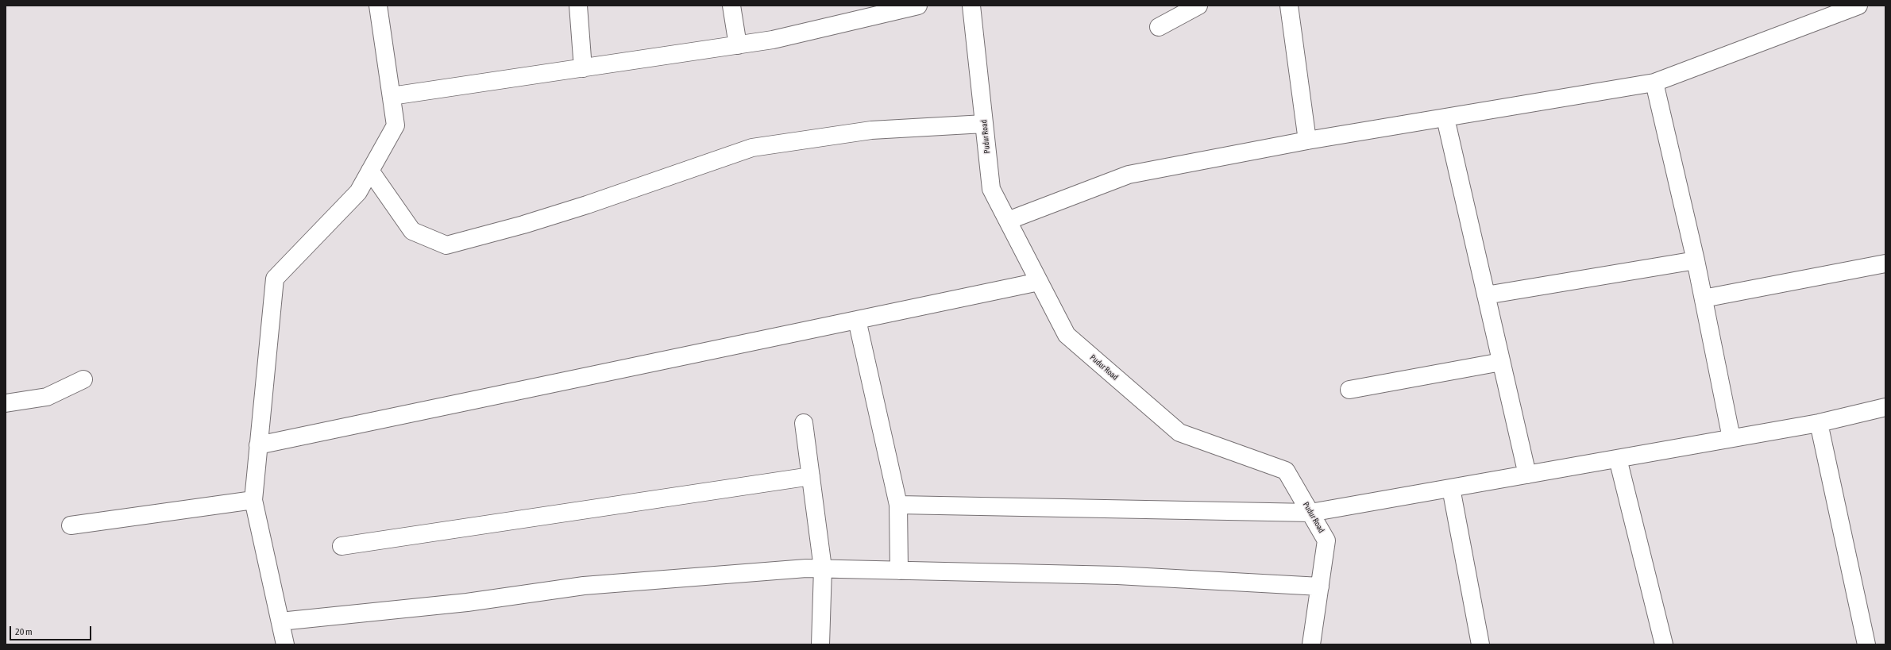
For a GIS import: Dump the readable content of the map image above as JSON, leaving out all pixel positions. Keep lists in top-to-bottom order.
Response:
{
  "streets": {
    "street": ["Pudur Road"]
  },
  "scale_bar": "20 m"
}
